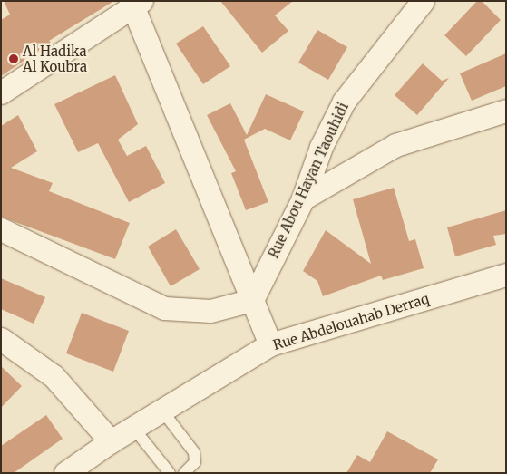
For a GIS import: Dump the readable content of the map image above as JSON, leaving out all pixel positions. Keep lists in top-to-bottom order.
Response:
{
  "streets": {
    "street": ["Rue Abou Hayan Taouhidi", "Rue Abdelouahab Derraq"]
  },
  "places": ["Al Hadika Al Koubra"]
}
